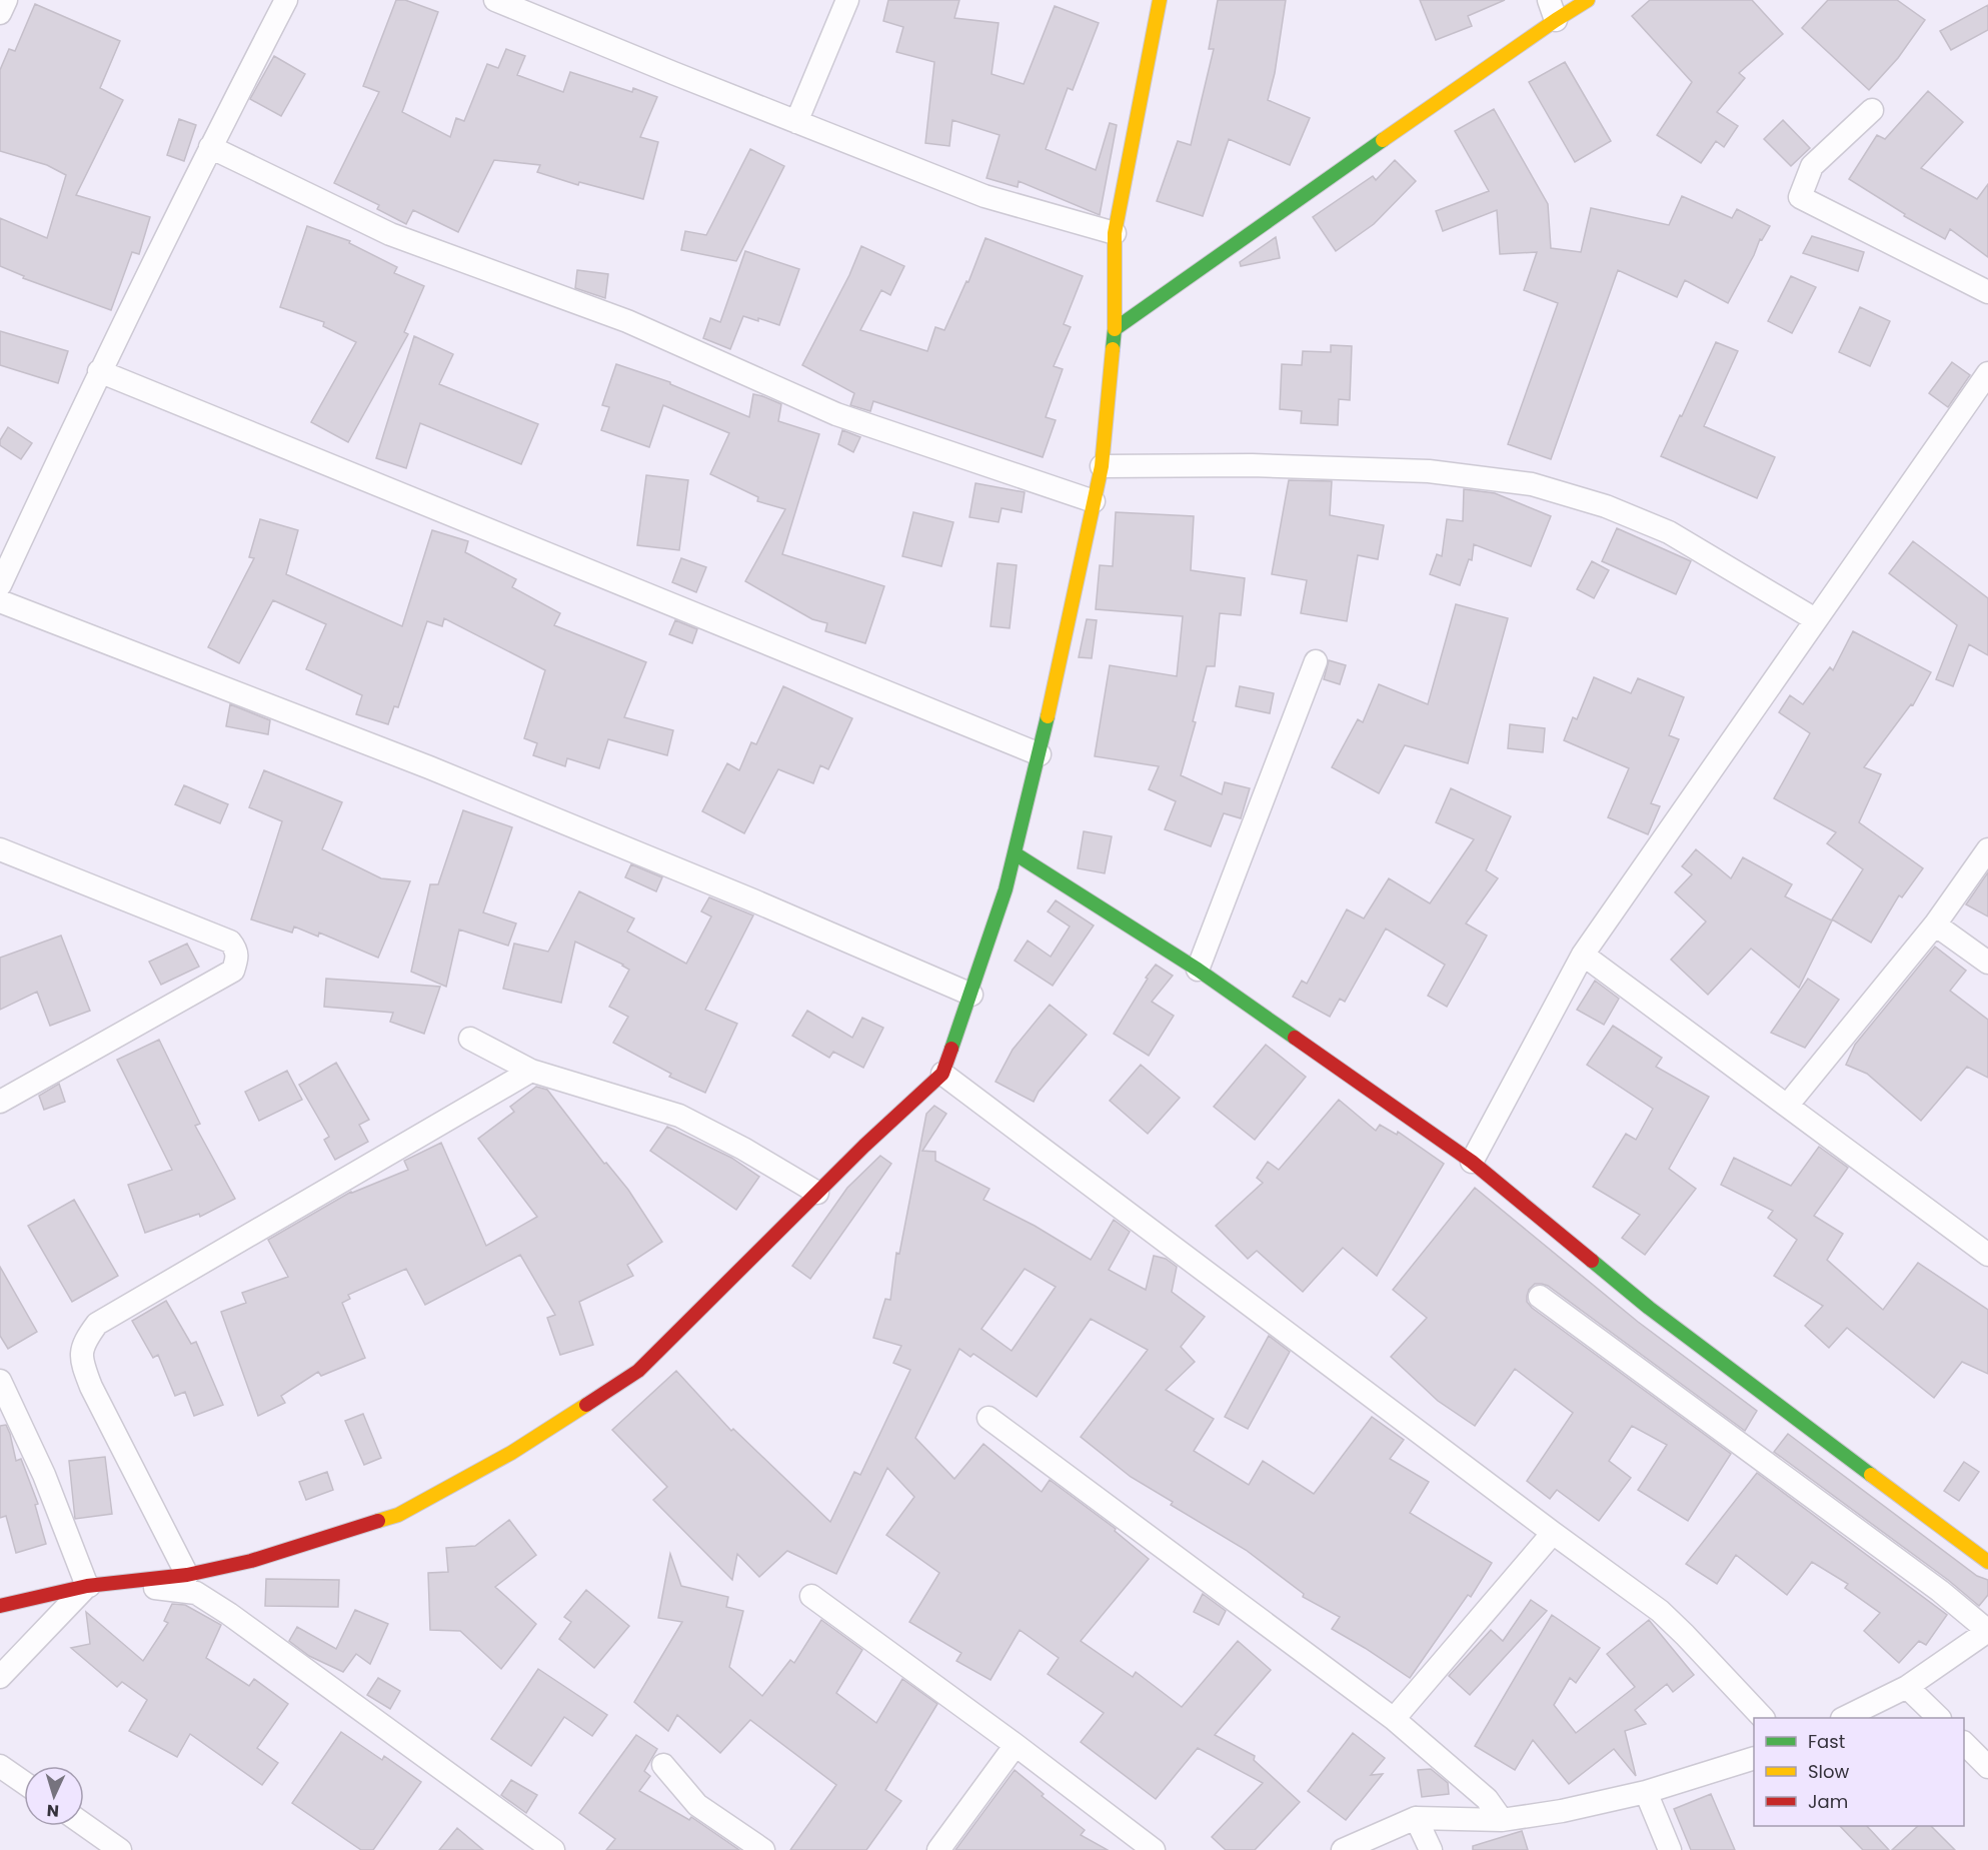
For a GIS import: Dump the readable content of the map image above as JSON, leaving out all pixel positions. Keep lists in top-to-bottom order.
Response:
{
  "legend": ["Fast", "Slow", "Jam"],
  "north": "bottom"
}
